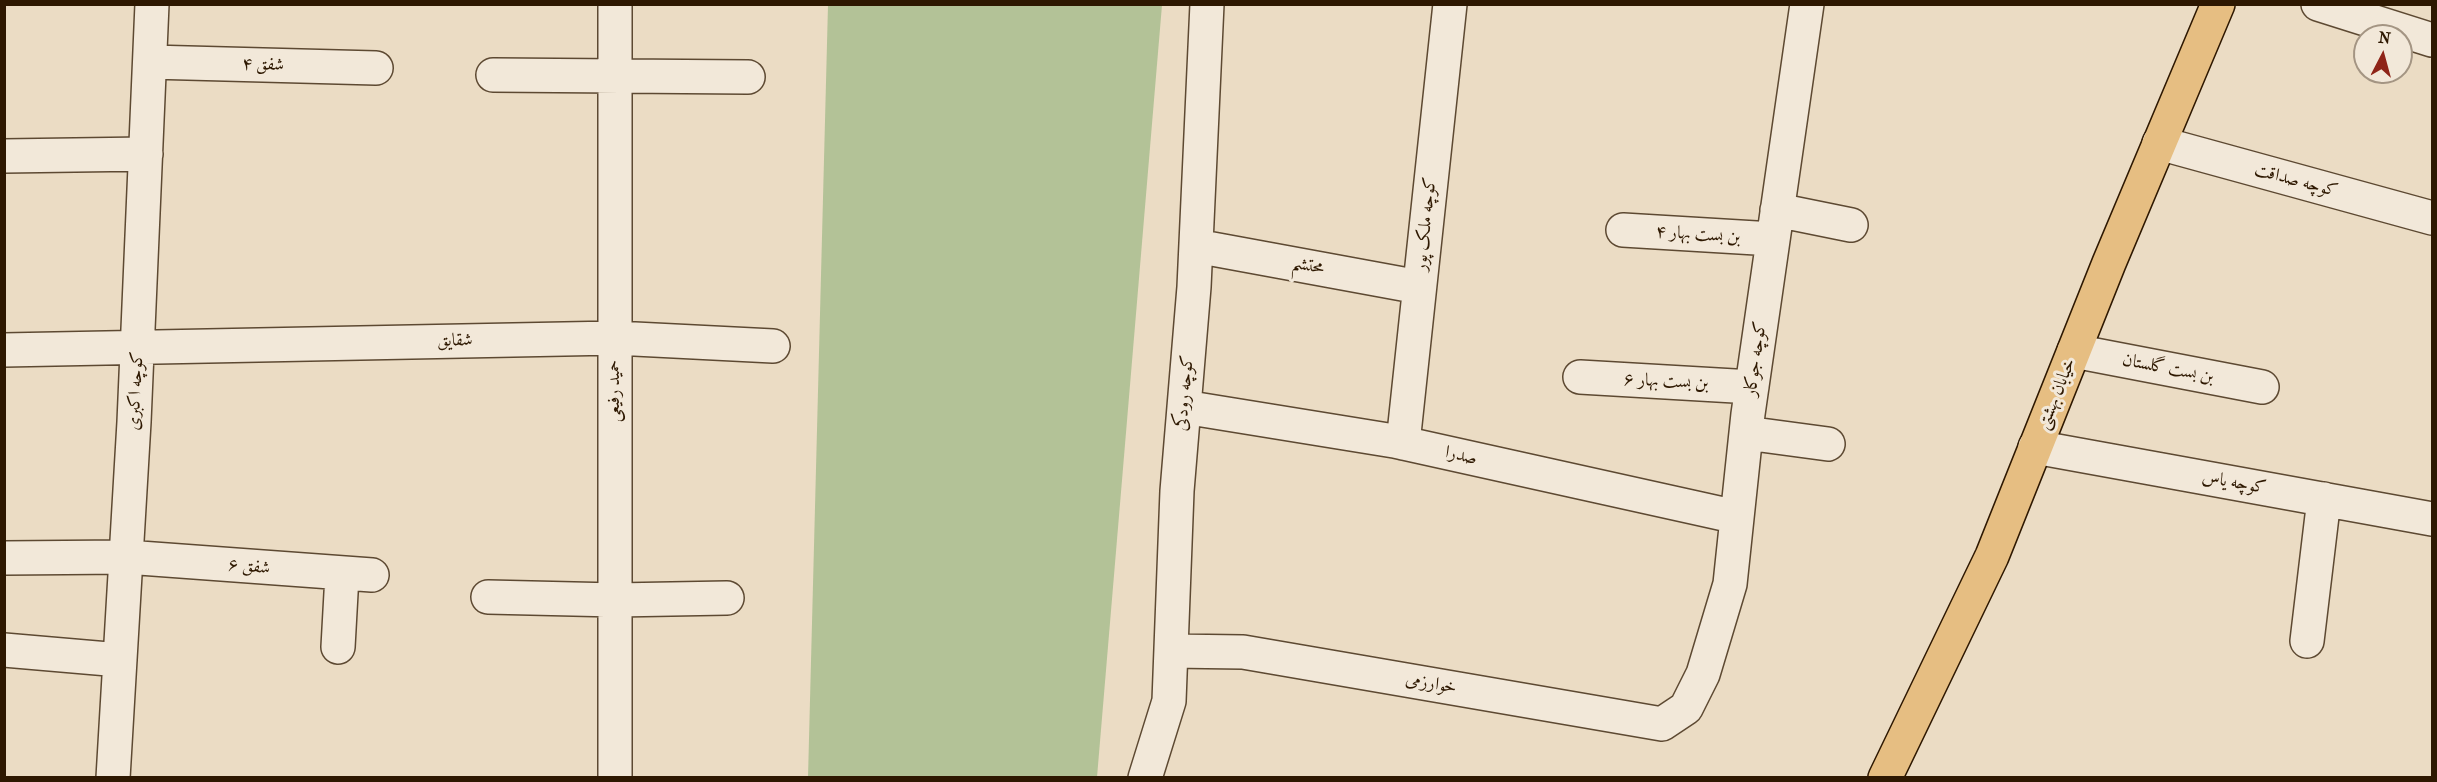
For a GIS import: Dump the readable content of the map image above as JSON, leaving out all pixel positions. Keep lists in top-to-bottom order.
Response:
{
  "streets": {
    "main road": ["خیابان بهشتی"],
    "street": [
      "شفق ۴",
      "کوچه صداقت",
      "کوچه ملک پور",
      "بن بست بهار ۴",
      "محتشم",
      "شقایق",
      "کوچه جوکار",
      "بن بست گلستان",
      "بن بست بهار ۶",
      "کوچه اکبری",
      "حمید رفیعی",
      "کوچه رودکی",
      "صدرا",
      "کوچه یاس",
      "شفق ۶",
      "خوارزمی"
    ]
  },
  "crossings": [
    ["شفق ۴", "کوچه اکبری"],
    ["کوچه صداقت", "خیابان بهشتی"],
    ["کوچه ملک پور", "محتشم"],
    ["کوچه ملک پور", "صدرا"],
    ["بن بست بهار ۴", "کوچه جوکار"],
    ["محتشم", "کوچه رودکی"],
    ["شقایق", "کوچه اکبری"],
    ["شقایق", "حمید رفیعی"],
    ["کوچه جوکار", "بن بست بهار ۶"],
    ["کوچه جوکار", "صدرا"],
    ["کوچه جوکار", "خوارزمی"],
    ["بن بست گلستان", "خیابان بهشتی"],
    ["کوچه اکبری", "شفق ۶"],
    ["کوچه رودکی", "صدرا"],
    ["کوچه رودکی", "خوارزمی"],
    ["خیابان بهشتی", "کوچه یاس"]
  ],
  "north": "top"
}
